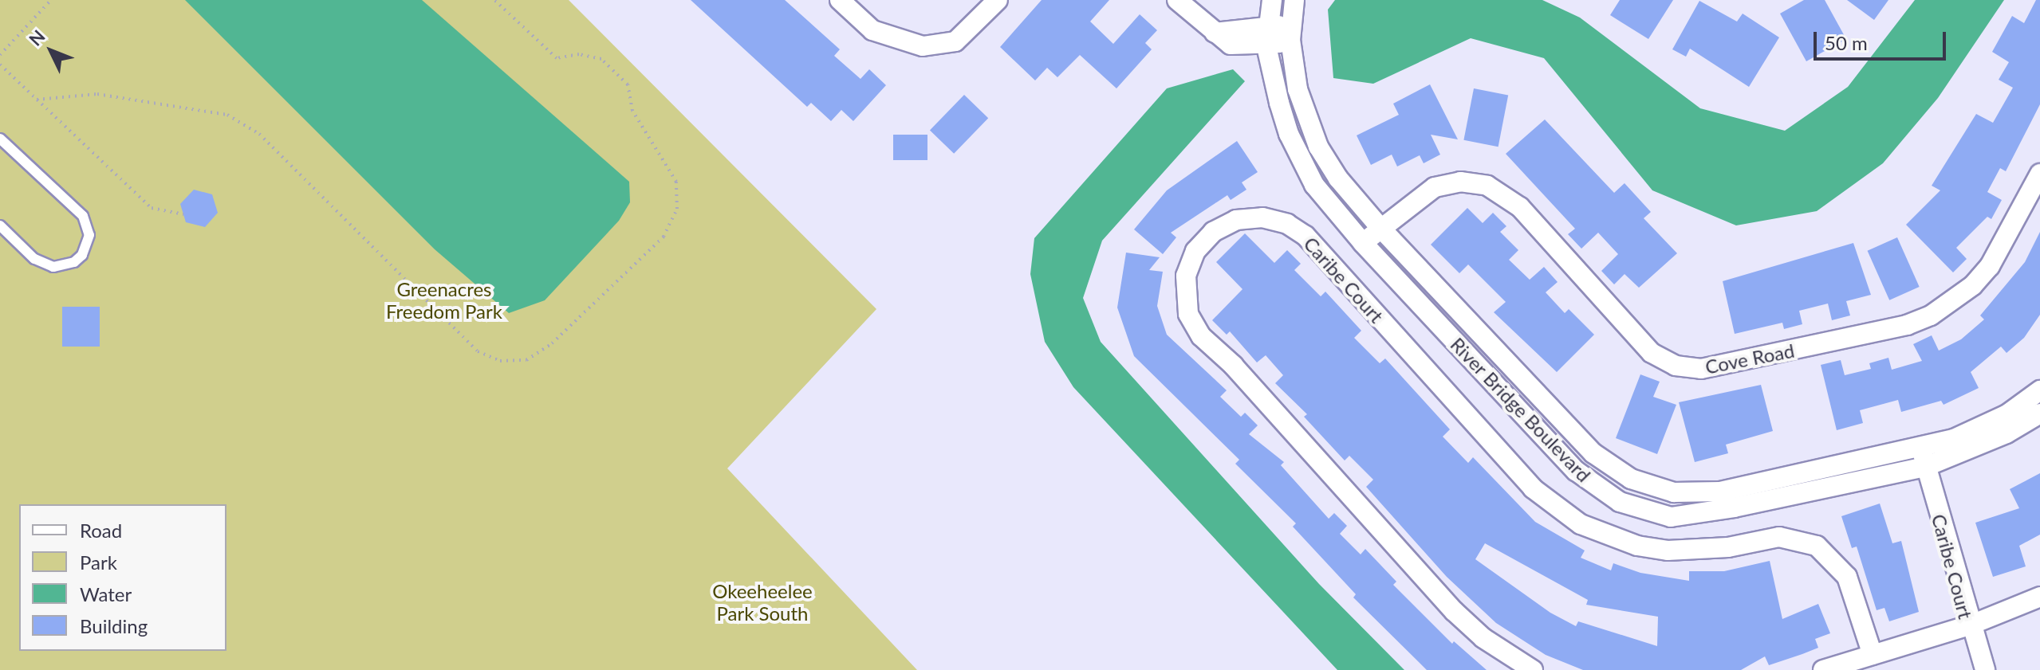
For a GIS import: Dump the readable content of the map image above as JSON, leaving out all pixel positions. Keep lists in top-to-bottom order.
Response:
{
  "streets": {
    "street": ["Caribe Court", "Cove Road", "River Bridge Boulevard"]
  },
  "crossings": [
    ["Caribe Court", "River Bridge Boulevard"],
    ["Cove Road", "River Bridge Boulevard"]
  ],
  "parks": ["Greenacres Freedom Park", "Okeeheelee Park South"],
  "legend": [
    "Road",
    "Park",
    "Water",
    "Building"
  ],
  "scale_bar": "50 m",
  "north": "top left"
}
